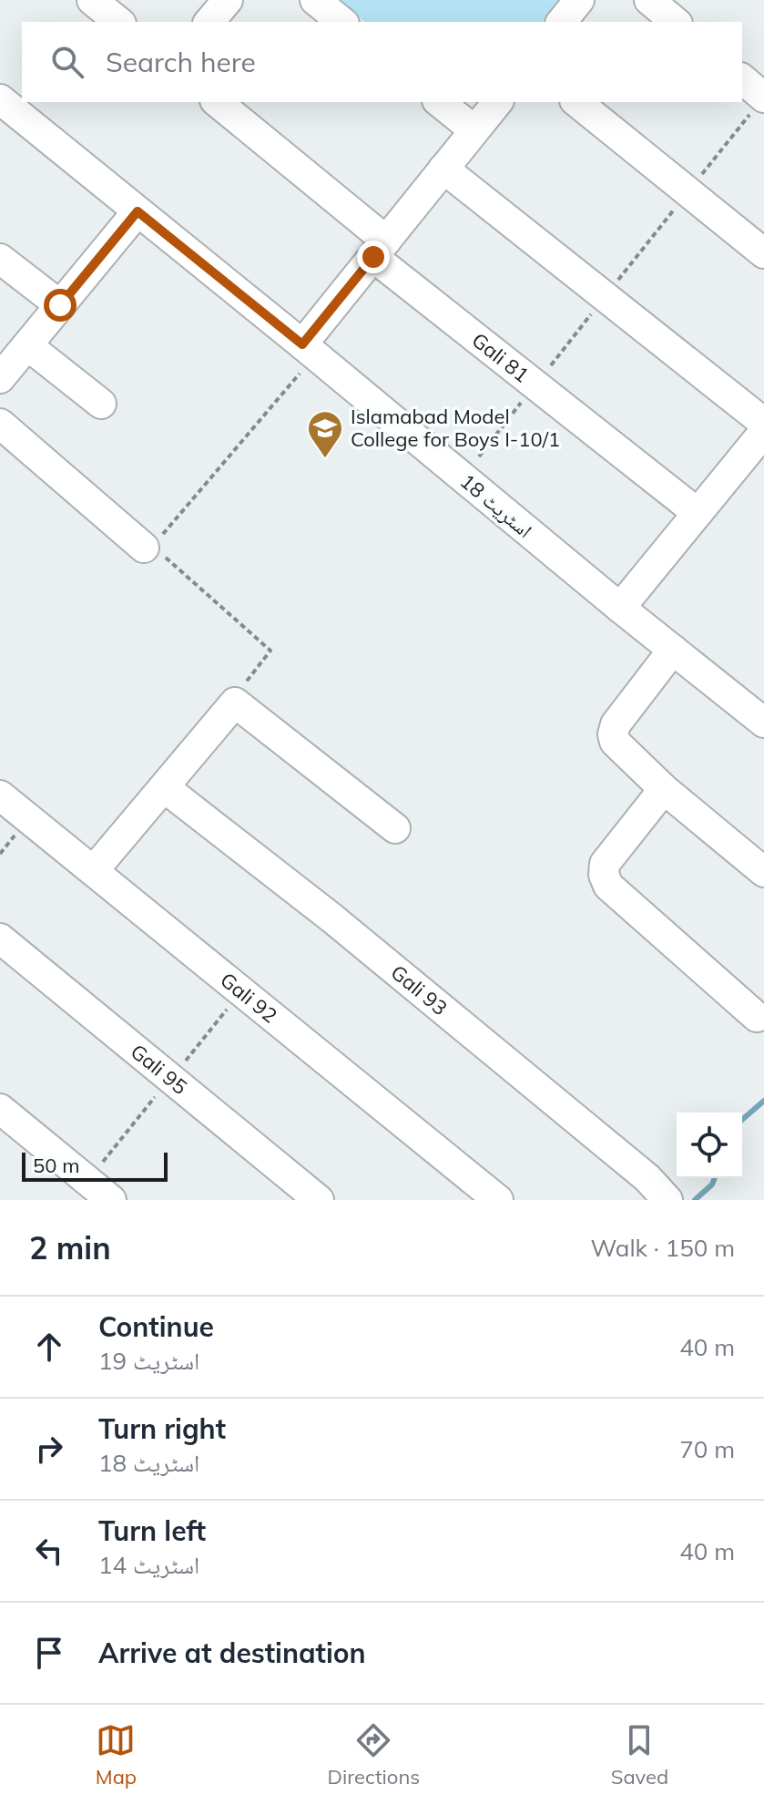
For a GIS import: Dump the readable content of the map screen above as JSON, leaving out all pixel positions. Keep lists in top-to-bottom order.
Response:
{
  "streets": {
    "street": [
      "Gali 81",
      "اسٹریٹ 18",
      "Gali 93",
      "Gali 92",
      "Gali 95"
    ]
  },
  "places": {
    "school or university": ["Islamabad Model College for Boys I-10/1"]
  },
  "scale_bar": "50 m",
  "page": {
    "search": "Search here",
    "scale": "50 m",
    "heading": ["2 min", "Walk · 150 m"],
    "list": [
      ["Continue", "اسٹریٹ 19", "40 m"],
      ["Turn right", "اسٹریٹ 18", "70 m"],
      ["Turn left", "اسٹریٹ 14", "40 m"],
      "Arrive at destination"
    ],
    "nav": ["Map", "Directions", "Saved"]
  }
}
